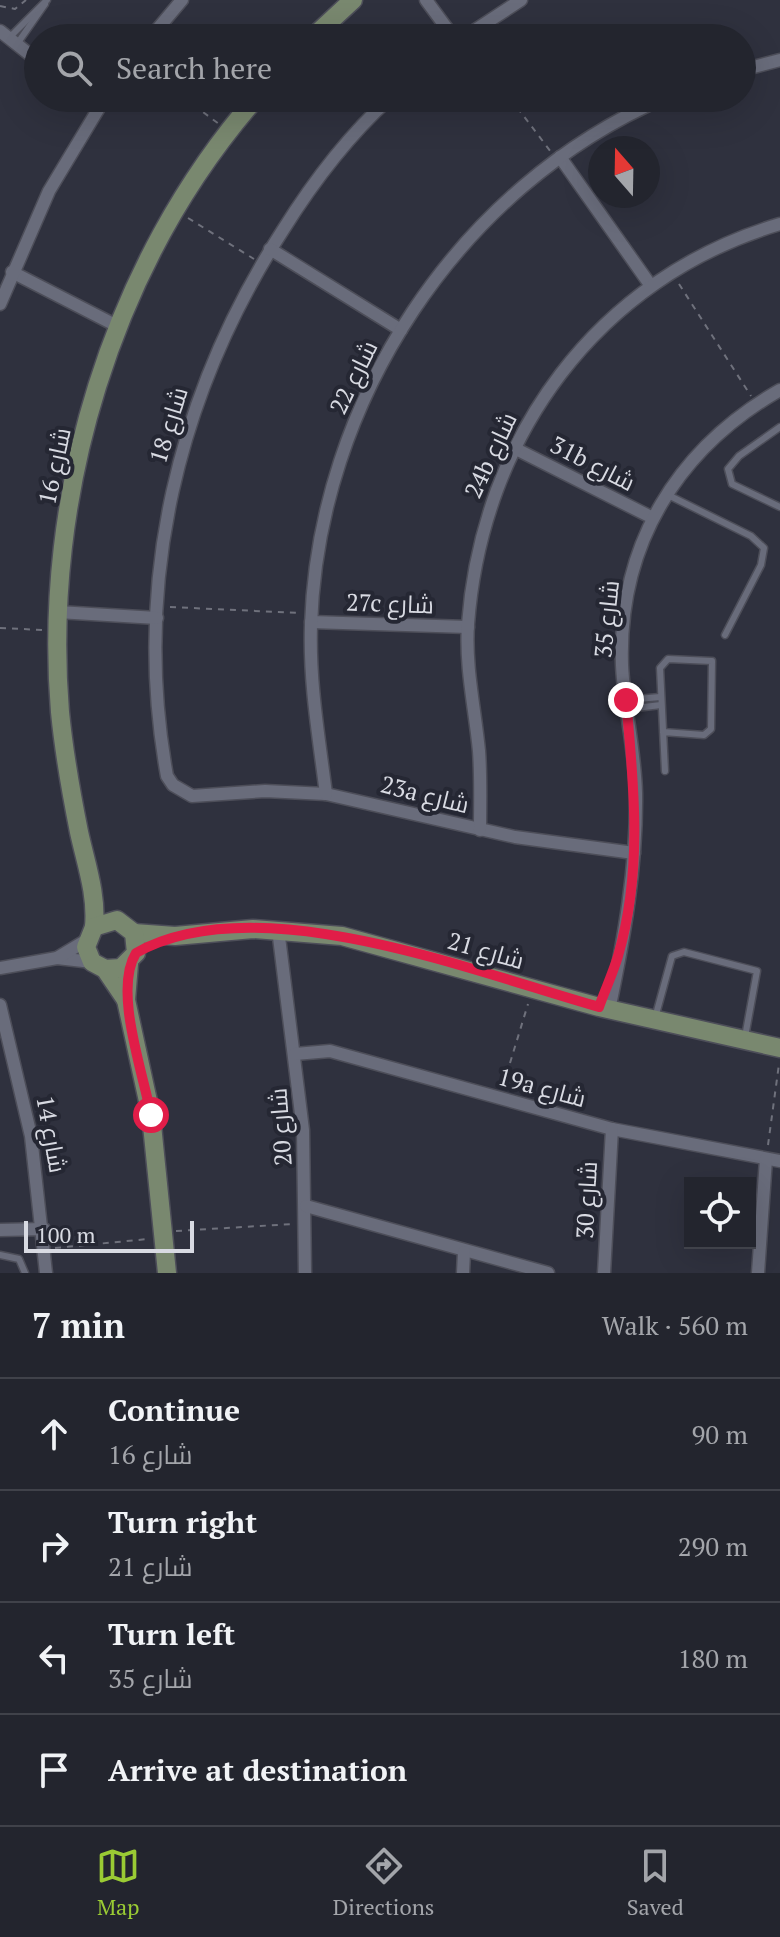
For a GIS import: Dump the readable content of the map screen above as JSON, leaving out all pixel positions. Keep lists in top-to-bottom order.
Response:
{
  "streets": {
    "street": [
      "شارع 22",
      "شارع 18",
      "24b شارع",
      "31b شارع",
      "شارع 16",
      "27c شارع",
      "شارع 35",
      "23a شارع",
      "شارع 21",
      "19a شارع",
      "شارع 20",
      "شارع 14",
      "شارع 30"
    ]
  },
  "crossings": [
    ["شارع 22", "27c شارع"],
    ["شارع 22", "23a شارع"],
    ["شارع 18", "23a شارع"],
    ["24b شارع", "31b شارع"],
    ["24b شارع", "27c شارع"],
    ["24b شارع", "23a شارع"],
    ["31b شارع", "شارع 35"],
    ["شارع 16", "شارع 21"],
    ["شارع 35", "23a شارع"],
    ["شارع 35", "شارع 21"],
    ["شارع 21", "شارع 20"],
    ["19a شارع", "شارع 20"],
    ["19a شارع", "شارع 30"]
  ],
  "scale_bar": "100 m",
  "north": "top",
  "page": {
    "search": "Search here",
    "scale": "100 m",
    "heading": ["7 min", "Walk · 560 m"],
    "list": [
      ["Continue", "شارع 16", "90 m"],
      ["Turn right", "شارع 21", "290 m"],
      ["Turn left", "شارع 35", "180 m"],
      "Arrive at destination"
    ],
    "nav": ["Map", "Directions", "Saved"]
  }
}
